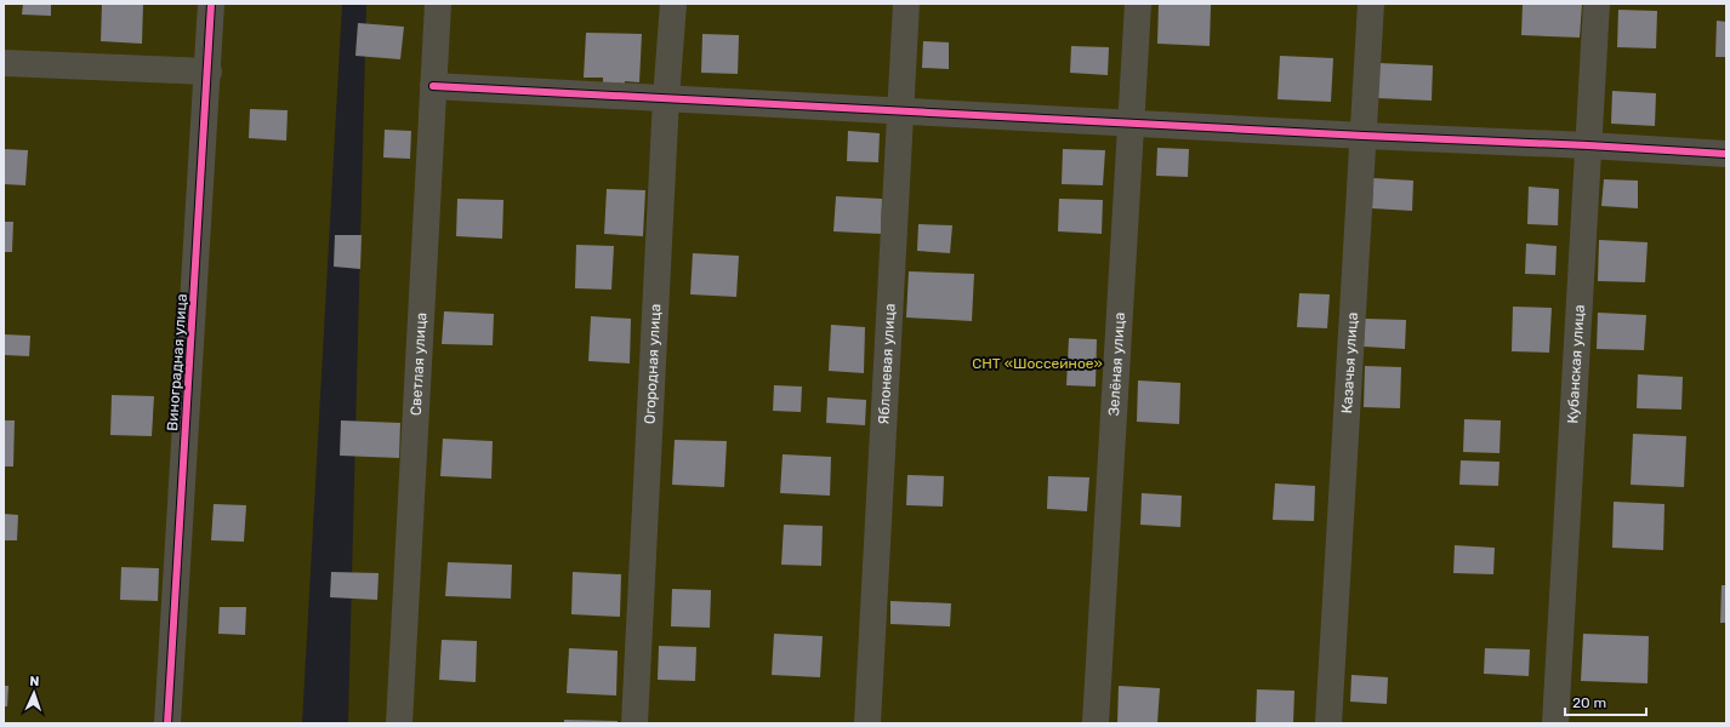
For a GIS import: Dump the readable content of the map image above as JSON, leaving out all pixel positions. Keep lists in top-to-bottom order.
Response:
{
  "streets": {
    "street": [
      "Виноградная улица",
      "Светлая улица",
      "Огородная улица",
      "Яблоневая улица",
      "Зелёная улица",
      "Казачья улица",
      "Кубанская улица"
    ]
  },
  "parks": ["СНТ «Шоссейное»"],
  "scale_bar": "20 m",
  "north": "top"
}
